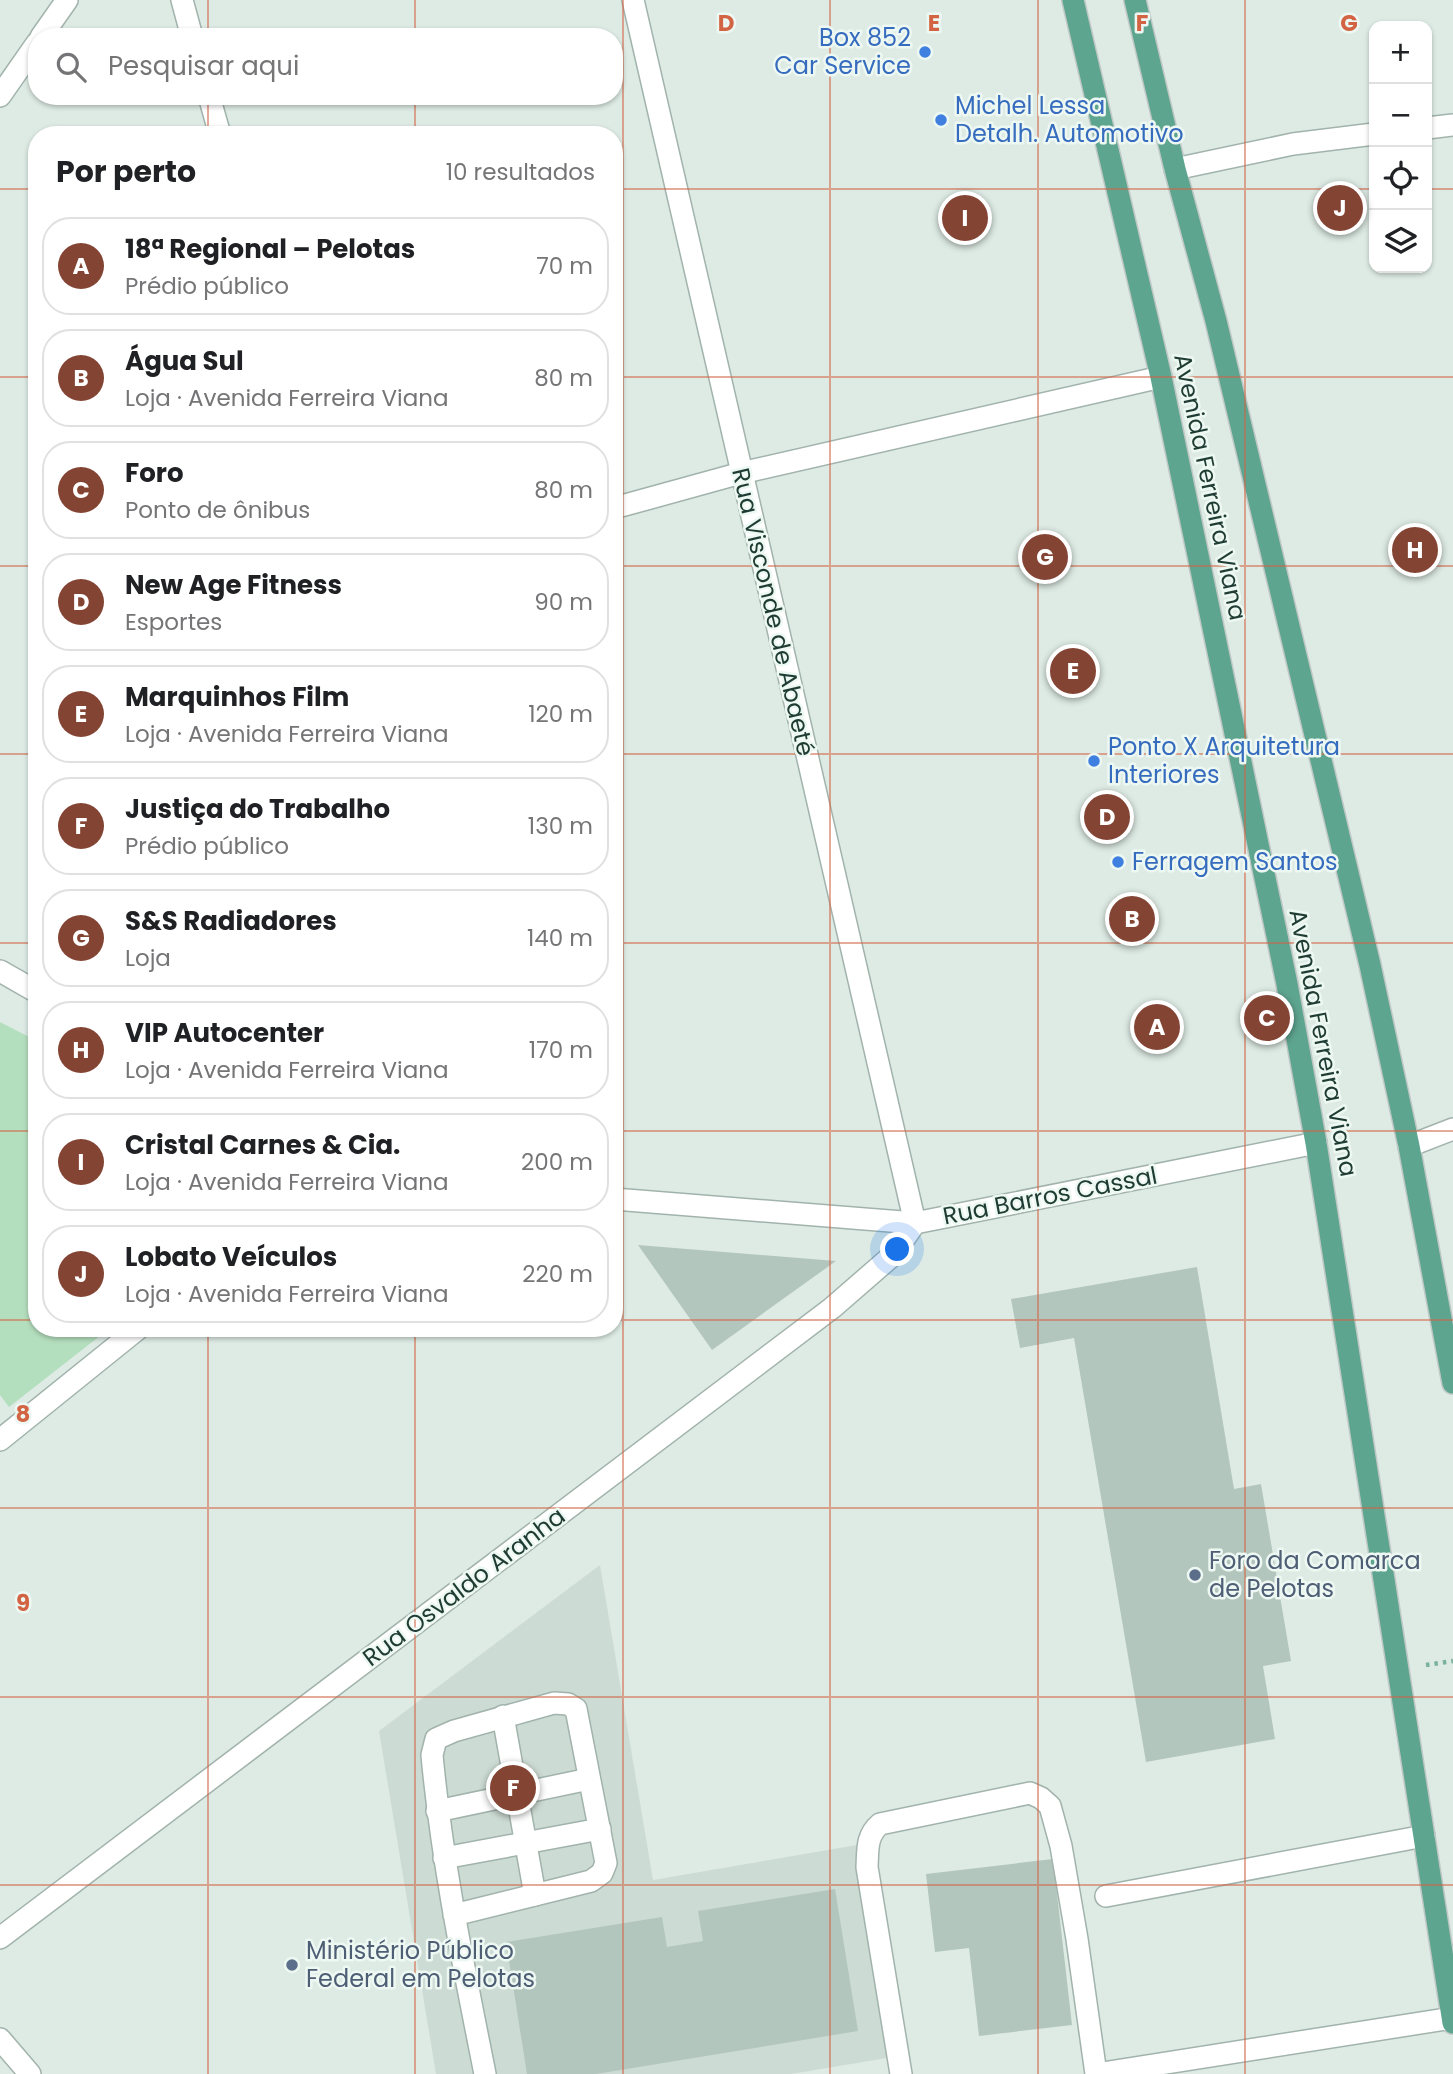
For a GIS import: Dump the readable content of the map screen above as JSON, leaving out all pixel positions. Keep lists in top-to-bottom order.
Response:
{
  "streets": {
    "main road": ["Avenida Ferreira Viana"],
    "street": ["Rua Visconde de Abaeté", "Rua Barros Cassal", "Rua Osvaldo Aranha"]
  },
  "crossings": [
    ["Avenida Ferreira Viana", "Rua Barros Cassal"],
    ["Rua Visconde de Abaeté", "Rua Barros Cassal"],
    ["Rua Visconde de Abaeté", "Rua Osvaldo Aranha"],
    ["Rua Barros Cassal", "Rua Osvaldo Aranha"]
  ],
  "places": [
    "Box 852 Car Service",
    "Michel Lessa Detalh. Automotivo",
    "Ponto X Arquitetura Interiores",
    "Ferragem Santos",
    "Foro da Comarca de Pelotas",
    "Ministério Público Federal em Pelotas"
  ],
  "page": {
    "map_buttons": ["+", "−"],
    "search": "Pesquisar aqui",
    "heading": ["Por perto", "10 resultados"],
    "pins": [
      "J",
      "I",
      "H",
      "G",
      "E",
      "D",
      "B",
      "C",
      "A",
      "F"
    ],
    "list": [
      {
        "mark": "A",
        "name": "18ª Regional – Pelotas",
        "note": "Prédio público",
        "value": "70 m"
      },
      {
        "mark": "B",
        "name": "Água Sul",
        "note": "Loja · Avenida Ferreira Viana",
        "value": "80 m"
      },
      {
        "mark": "C",
        "name": "Foro",
        "note": "Ponto de ônibus",
        "value": "80 m"
      },
      {
        "mark": "D",
        "name": "New Age Fitness",
        "note": "Esportes",
        "value": "90 m"
      },
      {
        "mark": "E",
        "name": "Marquinhos Film",
        "note": "Loja · Avenida Ferreira Viana",
        "value": "120 m"
      },
      {
        "mark": "F",
        "name": "Justiça do Trabalho",
        "note": "Prédio público",
        "value": "130 m"
      },
      {
        "mark": "G",
        "name": "S&S Radiadores",
        "note": "Loja",
        "value": "140 m"
      },
      {
        "mark": "H",
        "name": "VIP Autocenter",
        "note": "Loja · Avenida Ferreira Viana",
        "value": "170 m"
      },
      {
        "mark": "I",
        "name": "Cristal Carnes & Cia.",
        "note": "Loja · Avenida Ferreira Viana",
        "value": "200 m"
      },
      {
        "mark": "J",
        "name": "Lobato Veículos",
        "note": "Loja · Avenida Ferreira Viana",
        "value": "220 m"
      }
    ]
  },
  "grid": {
    "columns": [
      "D",
      "E",
      "F",
      "G"
    ],
    "rows": ["8", "9"]
  }
}
